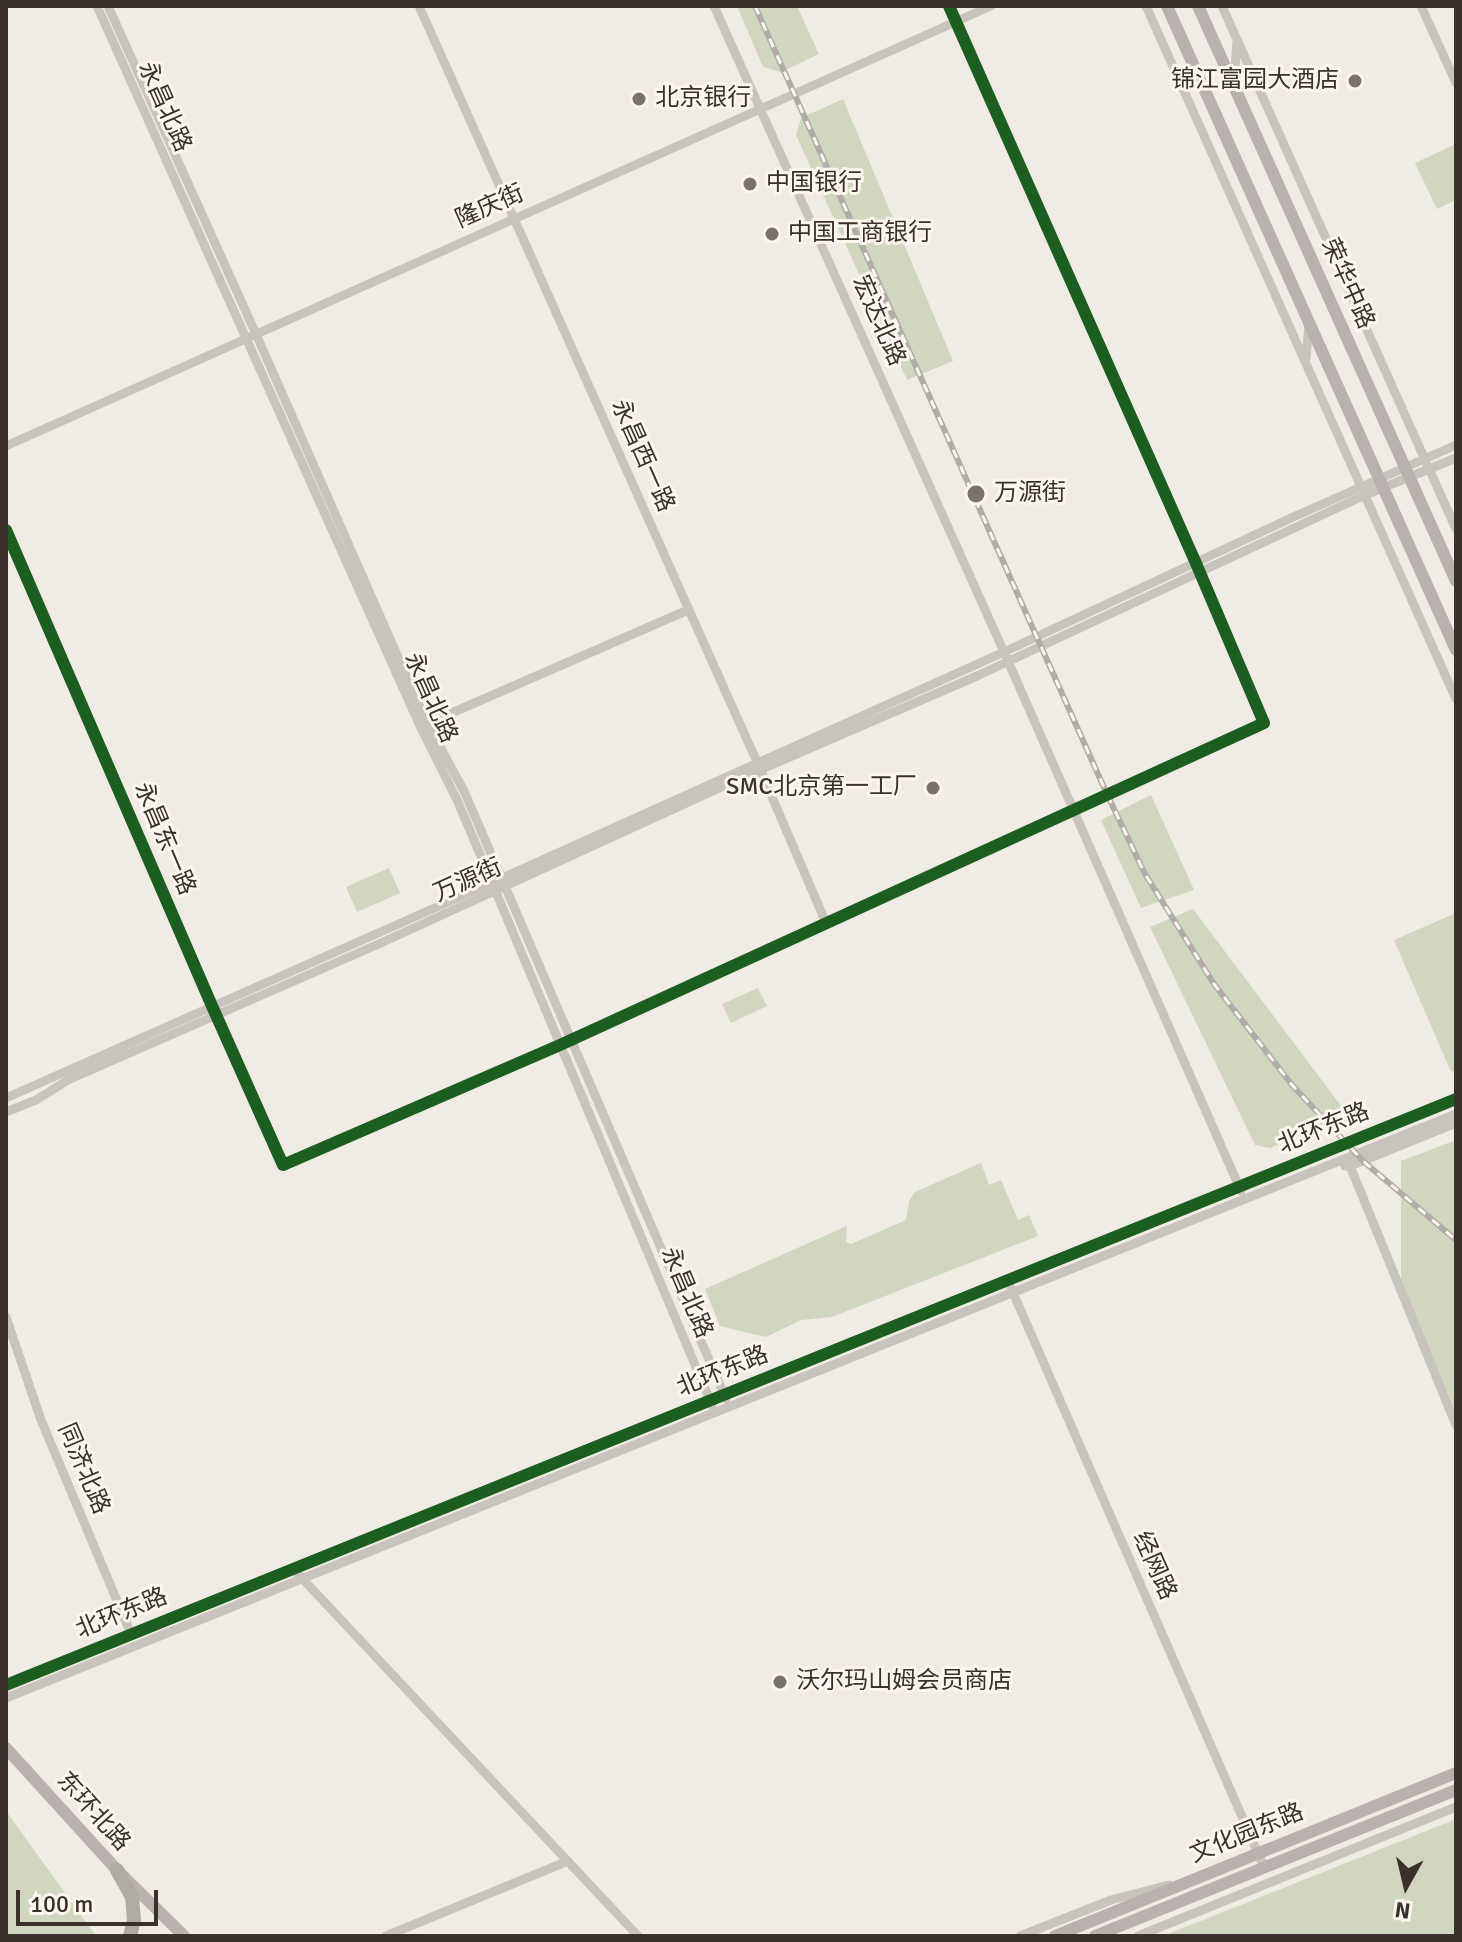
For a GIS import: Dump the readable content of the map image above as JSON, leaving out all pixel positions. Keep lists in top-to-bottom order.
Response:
{
  "streets": {
    "main road": ["荣华中路", "东环北路", "文化园东路"],
    "street": [
      "永昌北路",
      "隆庆街",
      "宏达北路",
      "永昌西一路",
      "永昌东一路",
      "万源街",
      "北环东路",
      "同济北路",
      "经网路"
    ]
  },
  "crossings": [
    ["永昌北路", "隆庆街"],
    ["永昌北路", "永昌东一路"],
    ["永昌北路", "万源街"],
    ["永昌北路", "北环东路"],
    ["隆庆街", "宏达北路"],
    ["隆庆街", "永昌西一路"],
    ["荣华中路", "万源街"],
    ["宏达北路", "万源街"],
    ["宏达北路", "北环东路"],
    ["永昌西一路", "万源街"],
    ["永昌东一路", "万源街"],
    ["北环东路", "同济北路"],
    ["北环东路", "经网路"],
    ["经网路", "文化园东路"]
  ],
  "places": [
    "锦江富园大酒店",
    "北京银行",
    "中国银行",
    "中国工商银行",
    "万源街",
    "SMC北京第一工厂",
    "沃尔玛山姆会员商店"
  ],
  "scale_bar": "100 m",
  "north": "bottom"
}
